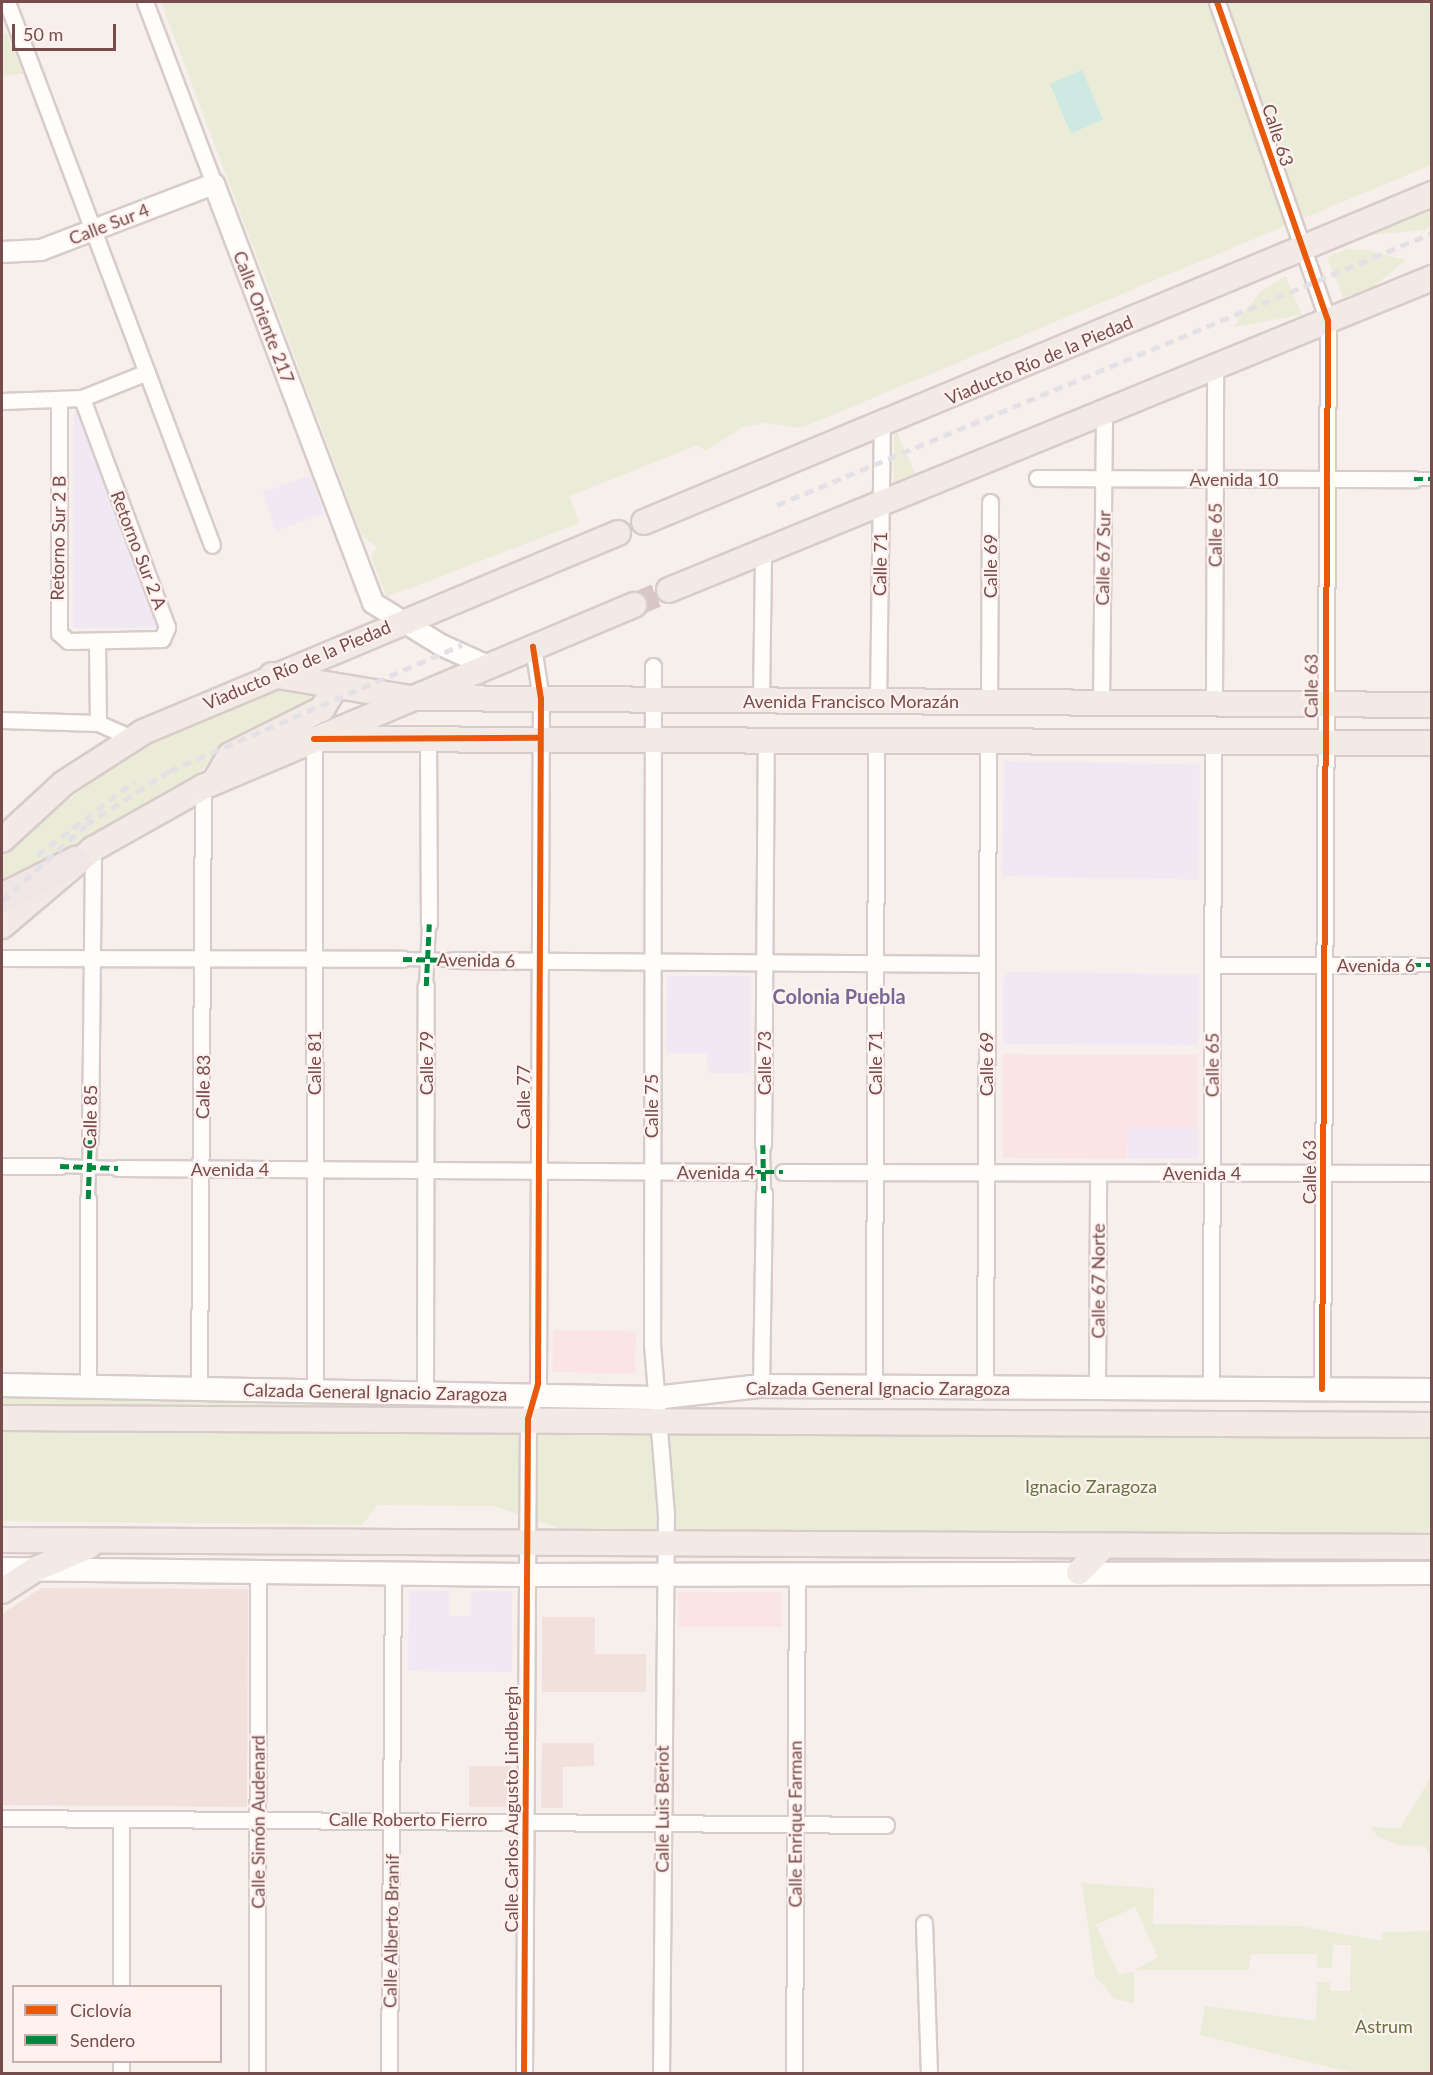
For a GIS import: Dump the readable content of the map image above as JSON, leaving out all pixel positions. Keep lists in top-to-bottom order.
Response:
{
  "streets": {
    "main road": ["Viaducto Río de la Piedad", "Avenida Francisco Morazán", "Calzada General Ignacio Zaragoza"],
    "street": [
      "Calle 63",
      "Calle Sur 4",
      "Calle Oriente 217",
      "Avenida 10",
      "Calle 65",
      "Retorno Sur 2 B",
      "Retorno Sur 2 A",
      "Calle 67 Sur",
      "Calle 71",
      "Calle 69",
      "Avenida 6",
      "Calle 81",
      "Calle 79",
      "Calle 73",
      "Calle 83",
      "Calle 77",
      "Calle 75",
      "Calle 85",
      "Avenida 4",
      "Calle 67 Norte",
      "Calle Carlos Augusto Lindbergh",
      "Calle Luis Beriot",
      "Calle Roberto Fierro",
      "Calle Simón Audenard",
      "Calle Enrique Farman",
      "Calle Alberto Branif"
    ]
  },
  "crossings": [
    ["Calle 63", "Viaducto Río de la Piedad"],
    ["Calle 63", "Avenida 10"],
    ["Calle 63", "Avenida Francisco Morazán"],
    ["Calle 63", "Avenida 6"],
    ["Calle 63", "Avenida 4"],
    ["Calle 63", "Calzada General Ignacio Zaragoza"],
    ["Calle Sur 4", "Calle Oriente 217"],
    ["Calle Oriente 217", "Viaducto Río de la Piedad"],
    ["Viaducto Río de la Piedad", "Calle 71"],
    ["Viaducto Río de la Piedad", "Avenida Francisco Morazán"],
    ["Avenida 10", "Calle 65"],
    ["Avenida 10", "Calle 67 Sur"],
    ["Calle 65", "Avenida Francisco Morazán"],
    ["Calle 65", "Avenida 6"],
    ["Calle 65", "Avenida 4"],
    ["Calle 65", "Calzada General Ignacio Zaragoza"],
    ["Retorno Sur 2 B", "Retorno Sur 2 A"],
    ["Calle 67 Sur", "Avenida Francisco Morazán"],
    ["Calle 71", "Avenida Francisco Morazán"],
    ["Calle 71", "Avenida 6"],
    ["Calle 71", "Avenida 4"],
    ["Calle 71", "Calzada General Ignacio Zaragoza"],
    ["Calle 69", "Avenida Francisco Morazán"],
    ["Calle 69", "Avenida 6"],
    ["Calle 69", "Avenida 4"],
    ["Calle 69", "Calzada General Ignacio Zaragoza"],
    ["Avenida Francisco Morazán", "Calle 77"],
    ["Avenida Francisco Morazán", "Calle 75"],
    ["Avenida 6", "Calle 81"],
    ["Avenida 6", "Calle 79"],
    ["Avenida 6", "Calle 73"],
    ["Avenida 6", "Calle 83"],
    ["Avenida 6", "Calle 77"],
    ["Avenida 6", "Calle 75"],
    ["Avenida 6", "Calle 85"],
    ["Calle 81", "Avenida 4"],
    ["Calle 81", "Calzada General Ignacio Zaragoza"],
    ["Calle 79", "Avenida 4"],
    ["Calle 79", "Calzada General Ignacio Zaragoza"],
    ["Calle 73", "Avenida 4"],
    ["Calle 73", "Calzada General Ignacio Zaragoza"],
    ["Calle 83", "Avenida 4"],
    ["Calle 83", "Calzada General Ignacio Zaragoza"],
    ["Calle 77", "Avenida 4"],
    ["Calle 77", "Calzada General Ignacio Zaragoza"],
    ["Calle 77", "Calle Carlos Augusto Lindbergh"],
    ["Calle 75", "Avenida 4"],
    ["Calle 75", "Calzada General Ignacio Zaragoza"],
    ["Calle 75", "Calle Luis Beriot"],
    ["Calle 85", "Avenida 4"],
    ["Calle 85", "Calzada General Ignacio Zaragoza"],
    ["Avenida 4", "Calle 67 Norte"],
    ["Calle 67 Norte", "Calzada General Ignacio Zaragoza"],
    ["Calle Carlos Augusto Lindbergh", "Calle Roberto Fierro"],
    ["Calle Luis Beriot", "Calle Roberto Fierro"],
    ["Calle Roberto Fierro", "Calle Simón Audenard"],
    ["Calle Roberto Fierro", "Calle Enrique Farman"],
    ["Calle Roberto Fierro", "Calle Alberto Branif"]
  ],
  "districts": ["Colonia Puebla"],
  "parks": ["Ignacio Zaragoza", "Astrum"],
  "legend": ["Ciclovía", "Sendero"],
  "scale_bar": "50 m"
}
